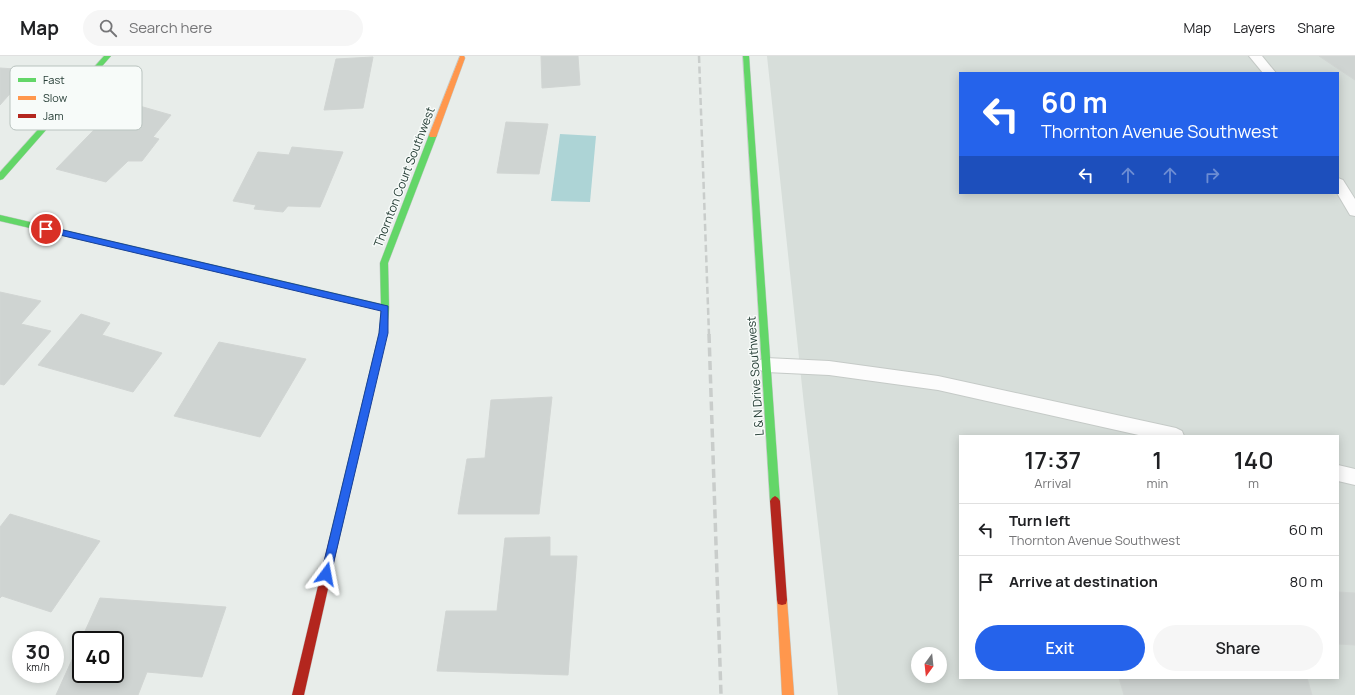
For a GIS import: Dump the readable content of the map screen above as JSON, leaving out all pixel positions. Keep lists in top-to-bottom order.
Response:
{
  "streets": {
    "street": ["Thornton Court Southwest", "L & N Drive Southwest"]
  },
  "legend": ["Fast", "Slow", "Jam"],
  "north": "bottom",
  "page": {
    "header": "Map",
    "search": "Search here",
    "nav": ["Map", "Layers", "Share"],
    "turn": ["60 m", "Thornton Avenue Southwest"],
    "eta": [
      "17:37",
      "Arrival",
      "1",
      "min",
      "140",
      "m"
    ],
    "list": [
      {
        "name": "Turn left",
        "note": "Thornton Avenue Southwest",
        "value": "60 m"
      },
      {
        "name": "Arrive at destination",
        "value": "80 m"
      }
    ],
    "buttons": ["Exit", "Share"],
    "speed": "30 km/h",
    "limit": "40"
  }
}
